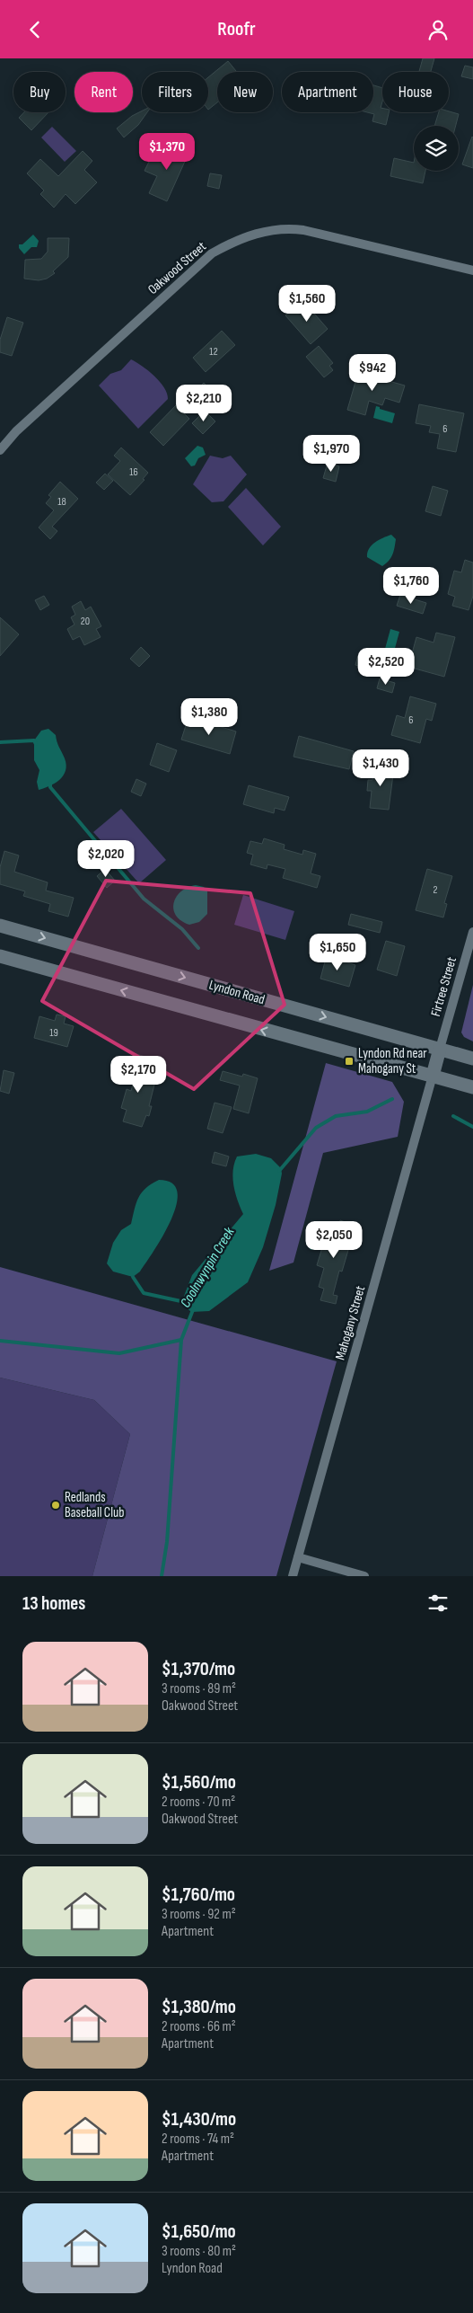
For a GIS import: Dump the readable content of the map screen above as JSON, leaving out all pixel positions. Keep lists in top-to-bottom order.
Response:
{
  "streets": {
    "main road": ["Lyndon Road"],
    "street": ["Oakwood Street", "Firtree Street", "Mahogany Street"]
  },
  "crossings": [
    ["Firtree Street", "Lyndon Road"]
  ],
  "water": ["Coolnwynpin Creek"],
  "places": {
    "transit": ["Lyndon Rd near Mahogany St"],
    "other": ["Redlands Baseball Club"]
  },
  "house_numbers": [
    "12",
    "6",
    "16",
    "18",
    "20",
    "6",
    "2",
    "19"
  ],
  "page": {
    "header": "Roofr",
    "chip": [
      "Buy",
      "Rent",
      "Filters",
      "New",
      "Apartment",
      "House"
    ],
    "price": [
      "$1,370",
      "$1,560",
      "$942",
      "$2,210",
      "$1,970",
      "$1,760",
      "$2,520",
      "$1,380",
      "$1,430",
      "$2,020",
      "$1,650",
      "$2,170",
      "$2,050"
    ],
    "heading": "13 homes",
    "list": [
      {
        "name": "$1,370/mo",
        "note": "3 rooms · 89 m² · Oakwood Street"
      },
      {
        "name": "$1,560/mo",
        "note": "2 rooms · 70 m² · Oakwood Street"
      },
      {
        "name": "$1,760/mo",
        "note": "3 rooms · 92 m² · Apartment"
      },
      {
        "name": "$1,380/mo",
        "note": "2 rooms · 66 m² · Apartment"
      },
      {
        "name": "$1,430/mo",
        "note": "2 rooms · 74 m² · Apartment"
      },
      {
        "name": "$1,650/mo",
        "note": "3 rooms · 80 m² · Lyndon Road"
      }
    ]
  }
}
